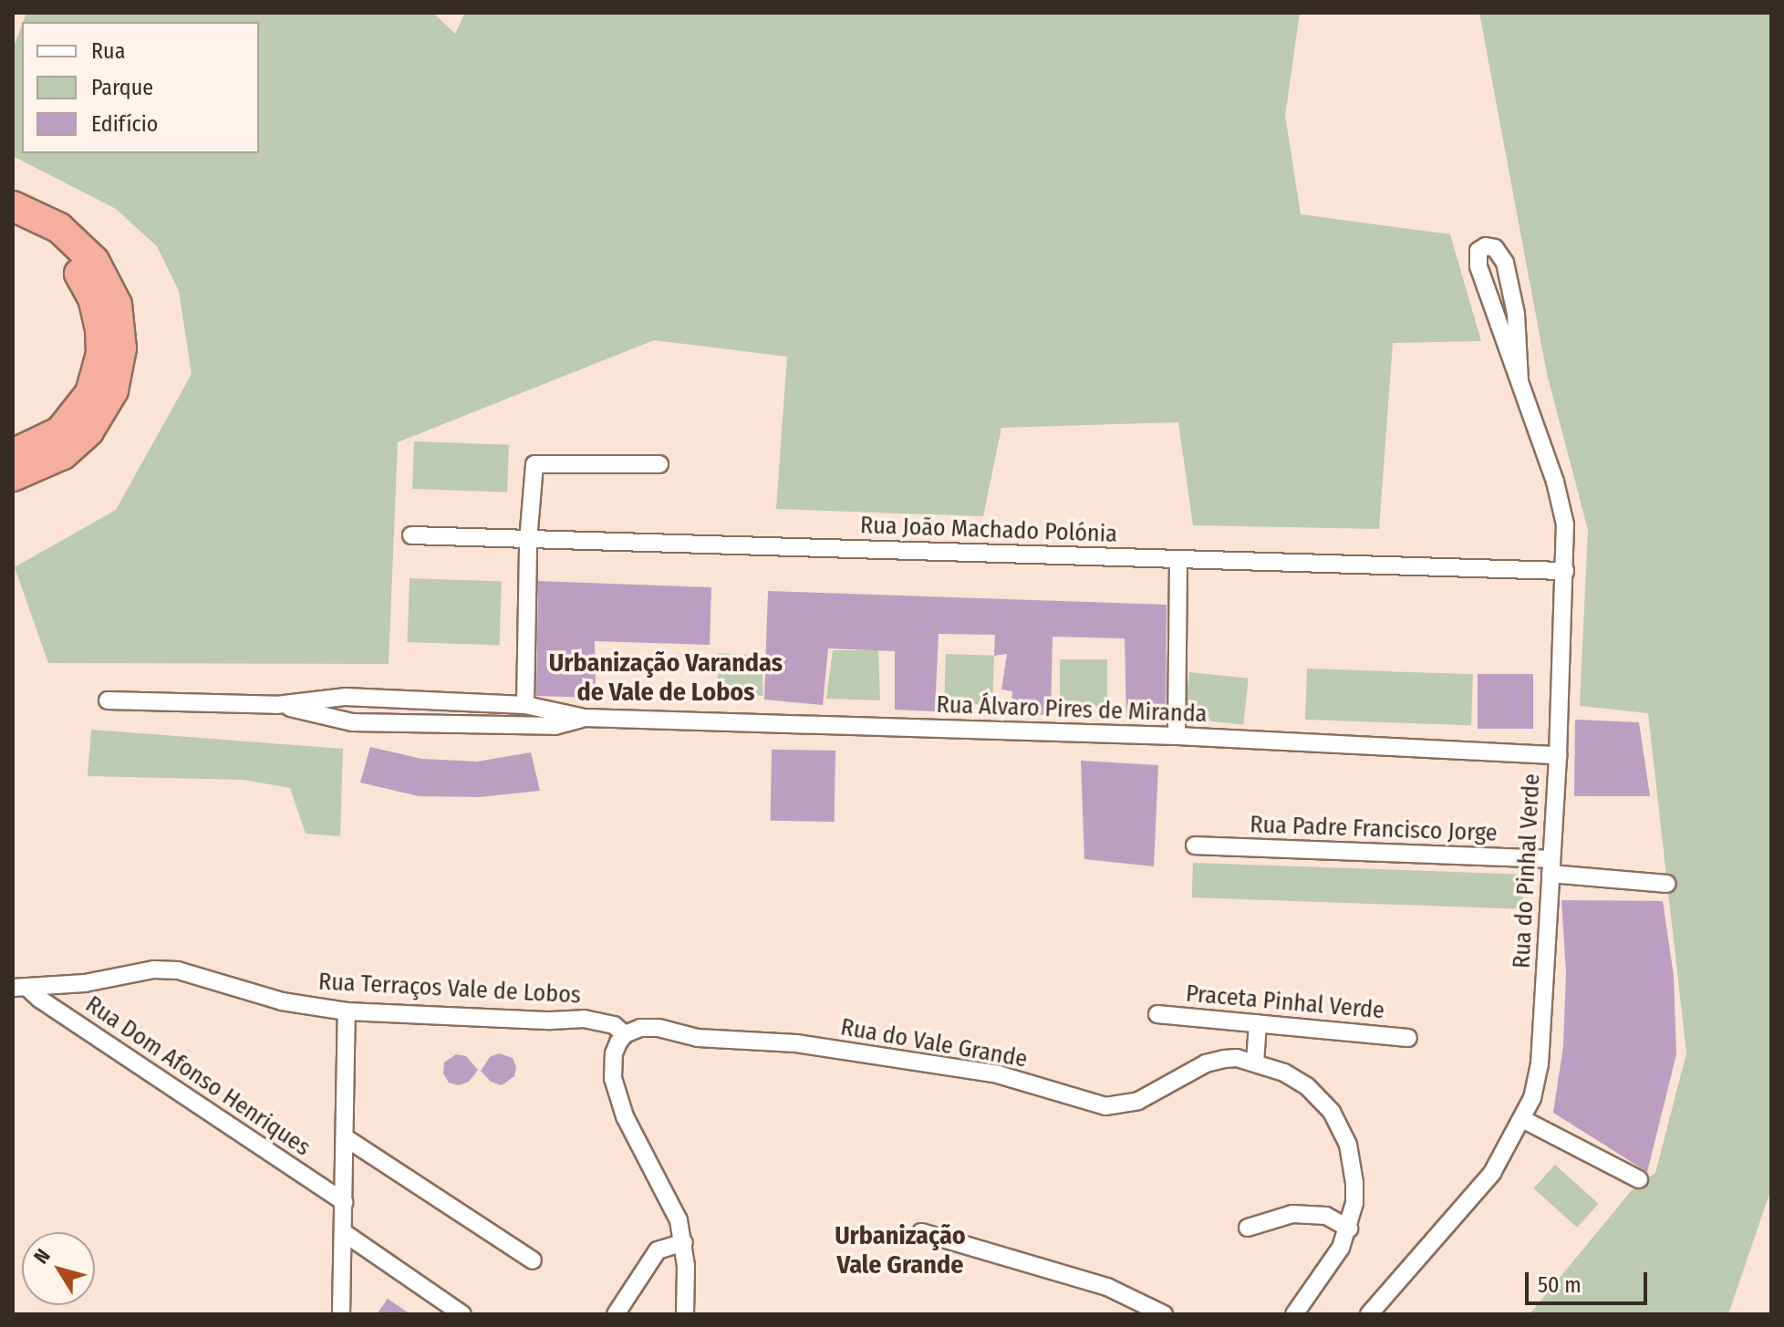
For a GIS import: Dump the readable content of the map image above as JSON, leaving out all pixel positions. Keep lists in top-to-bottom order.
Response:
{
  "streets": {
    "street": [
      "Rua João Machado Polónia",
      "Rua Álvaro Pires de Miranda",
      "Rua Padre Francisco Jorge",
      "Rua do Pinhal Verde",
      "Rua Terraços Vale de Lobos",
      "Praceta Pinhal Verde",
      "Rua do Vale Grande",
      "Rua Dom Afonso Henriques"
    ]
  },
  "crossings": [
    ["Rua João Machado Polónia", "Rua do Pinhal Verde"],
    ["Rua Álvaro Pires de Miranda", "Rua do Pinhal Verde"],
    ["Rua Padre Francisco Jorge", "Rua do Pinhal Verde"],
    ["Rua Terraços Vale de Lobos", "Rua do Vale Grande"],
    ["Rua Terraços Vale de Lobos", "Rua Dom Afonso Henriques"]
  ],
  "districts": ["Urbanização Varandas de Vale de Lobos", "Urbanização Vale Grande"],
  "legend": ["Rua", "Parque", "Edifício"],
  "scale_bar": "50 m",
  "north": "top left"
}
